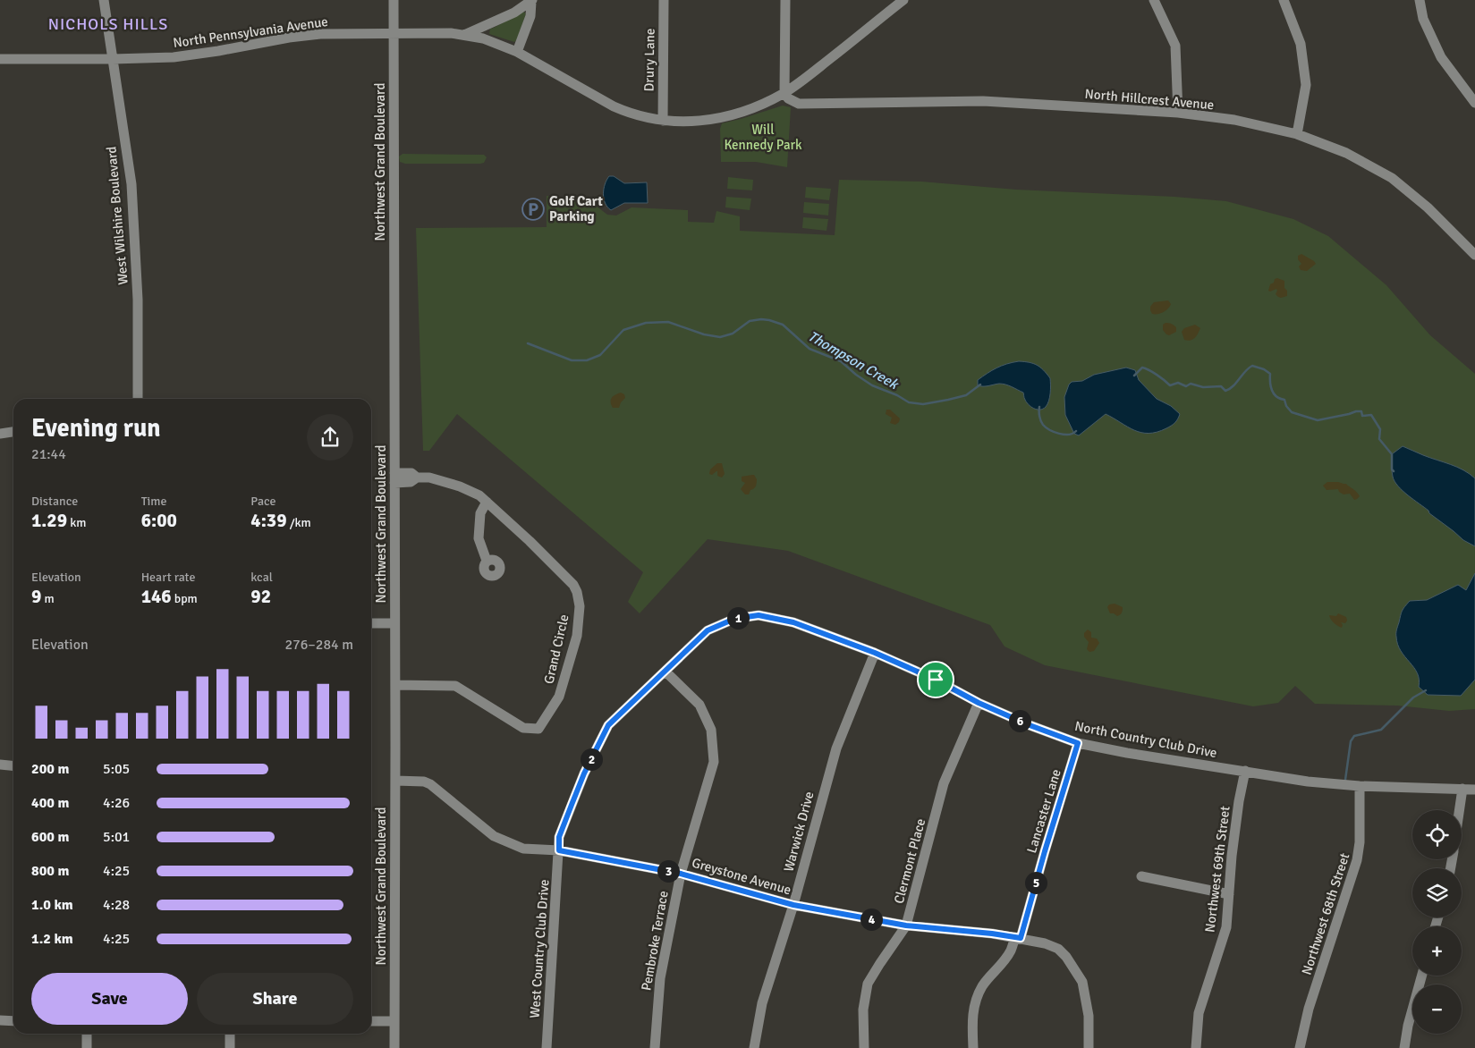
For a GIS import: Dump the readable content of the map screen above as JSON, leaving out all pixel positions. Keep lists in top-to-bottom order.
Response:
{
  "streets": {
    "street": [
      "North Pennsylvania Avenue",
      "Drury Lane",
      "North Hillcrest Avenue",
      "Northwest Grand Boulevard",
      "West Wilshire Boulevard",
      "Grand Circle",
      "North Country Club Drive",
      "Lancaster Lane",
      "Warwick Drive",
      "Clermont Place",
      "Northwest 69th Street",
      "Greystone Avenue",
      "Northwest 68th Street",
      "Pembroke Terrace",
      "West Country Club Drive"
    ]
  },
  "crossings": [
    ["North Pennsylvania Avenue", "Drury Lane"],
    ["North Pennsylvania Avenue", "North Hillcrest Avenue"],
    ["North Pennsylvania Avenue", "Northwest Grand Boulevard"],
    ["North Pennsylvania Avenue", "West Wilshire Boulevard"],
    ["Northwest Grand Boulevard", "Grand Circle"],
    ["Northwest Grand Boulevard", "Greystone Avenue"],
    ["North Country Club Drive", "Lancaster Lane"],
    ["North Country Club Drive", "Warwick Drive"],
    ["North Country Club Drive", "Clermont Place"],
    ["North Country Club Drive", "Northwest 69th Street"],
    ["North Country Club Drive", "Greystone Avenue"],
    ["North Country Club Drive", "Northwest 68th Street"],
    ["North Country Club Drive", "Pembroke Terrace"],
    ["North Country Club Drive", "West Country Club Drive"],
    ["Lancaster Lane", "Greystone Avenue"],
    ["Warwick Drive", "Greystone Avenue"],
    ["Clermont Place", "Greystone Avenue"],
    ["Greystone Avenue", "Pembroke Terrace"],
    ["Greystone Avenue", "West Country Club Drive"]
  ],
  "districts": ["NICHOLS HILLS"],
  "water": ["Thompson Creek"],
  "parks": ["Will Kennedy Park"],
  "places": {
    "parking": ["Golf Cart Parking"]
  },
  "page": {
    "heading": ["Evening run", "21:44"],
    "stats": [
      ["Distance", "1.29 km"],
      ["Time", "6:00"],
      ["Pace", "4:39 /km"],
      ["Elevation", "9 m"],
      ["Heart rate", "146 bpm"],
      ["kcal", "92"]
    ],
    "pins": [
      "1",
      "6",
      "2",
      "3",
      "5",
      "4"
    ],
    "chart": ["Elevation", "276–284 m"],
    "list": [
      {
        "name": "200 m",
        "note": "5:05"
      },
      {
        "name": "400 m",
        "note": "4:26"
      },
      {
        "name": "600 m",
        "note": "5:01"
      },
      {
        "name": "800 m",
        "note": "4:25"
      },
      {
        "name": "1.0 km",
        "note": "4:28"
      },
      {
        "name": "1.2 km",
        "note": "4:25"
      }
    ],
    "map_buttons": ["+", "−"],
    "buttons": ["Save", "Share"]
  }
}
